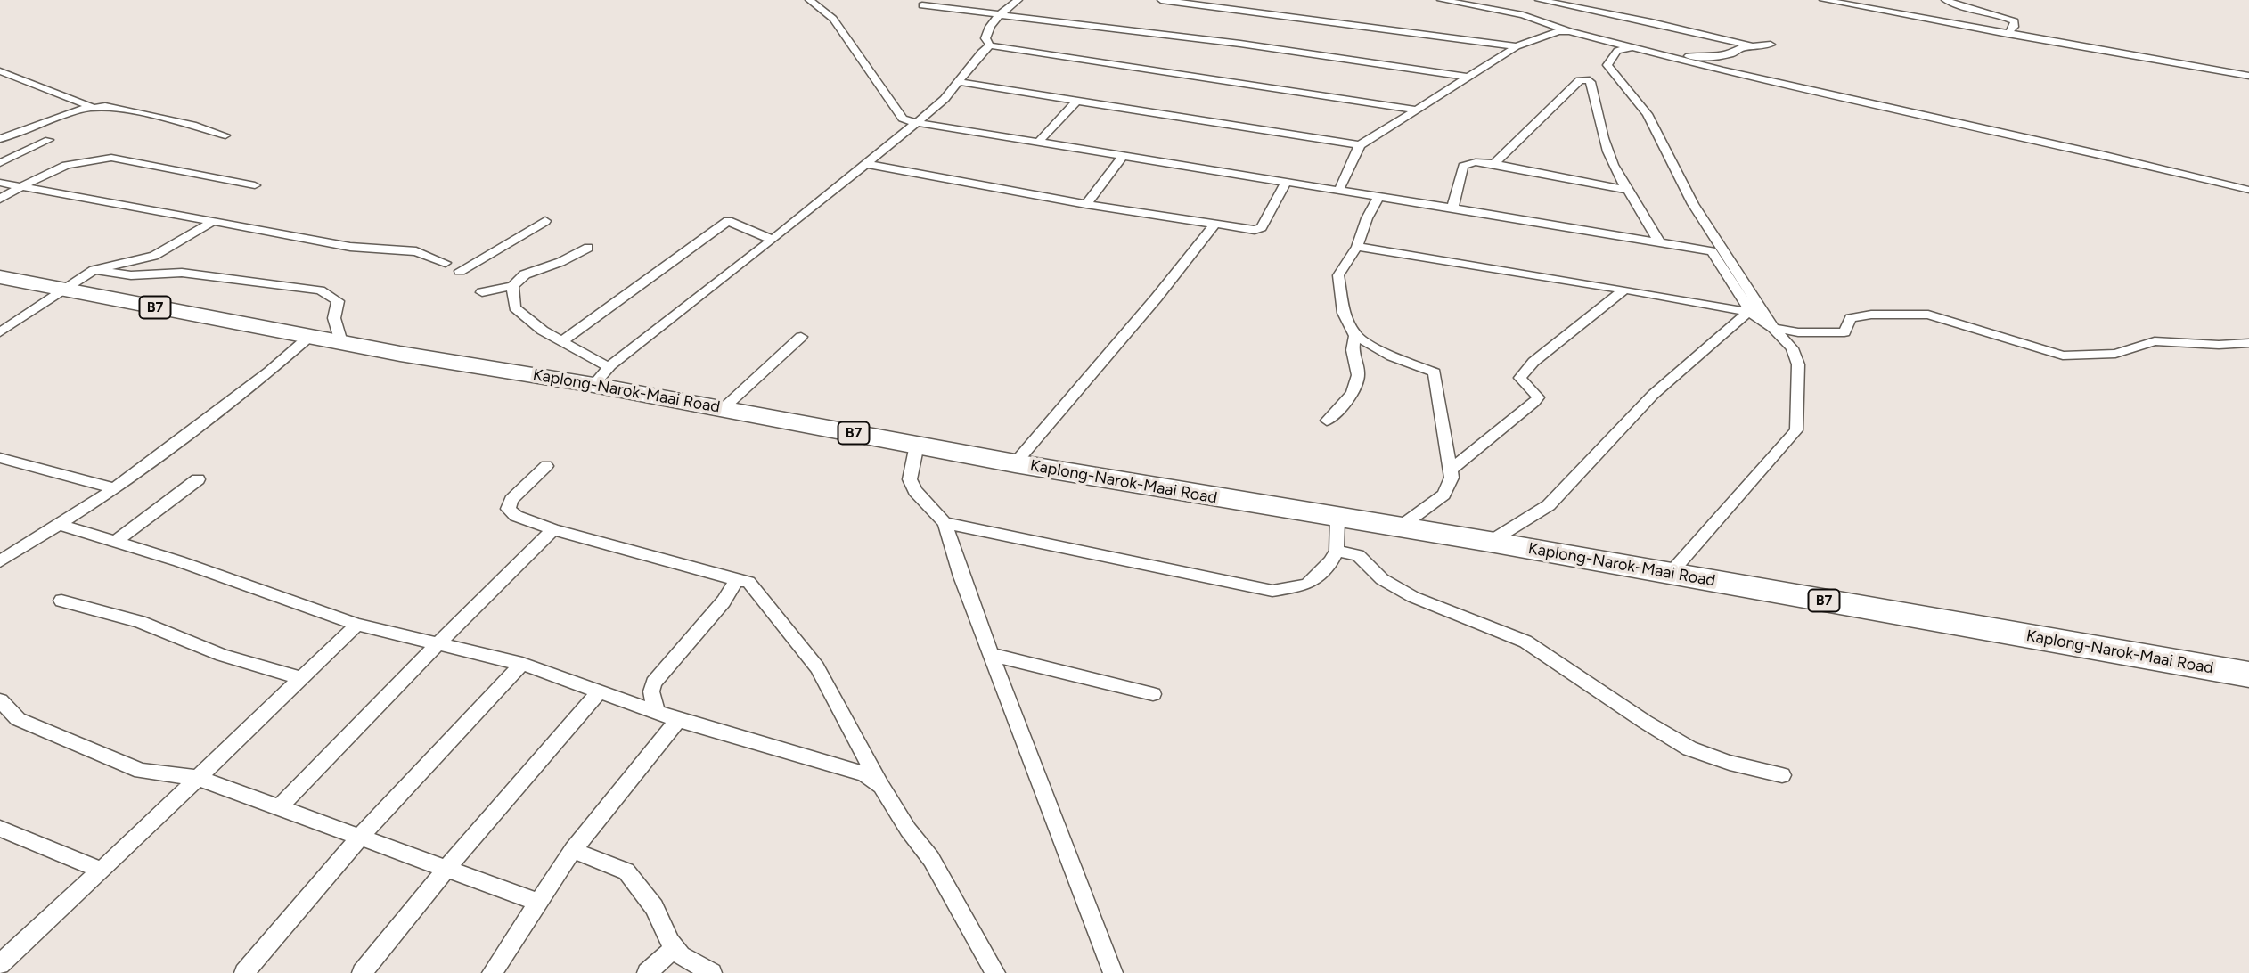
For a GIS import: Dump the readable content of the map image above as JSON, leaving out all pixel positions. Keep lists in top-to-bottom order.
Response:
{
  "streets": {
    "highway": ["B7", "Kaplong-Narok-Maai Road"]
  }
}
